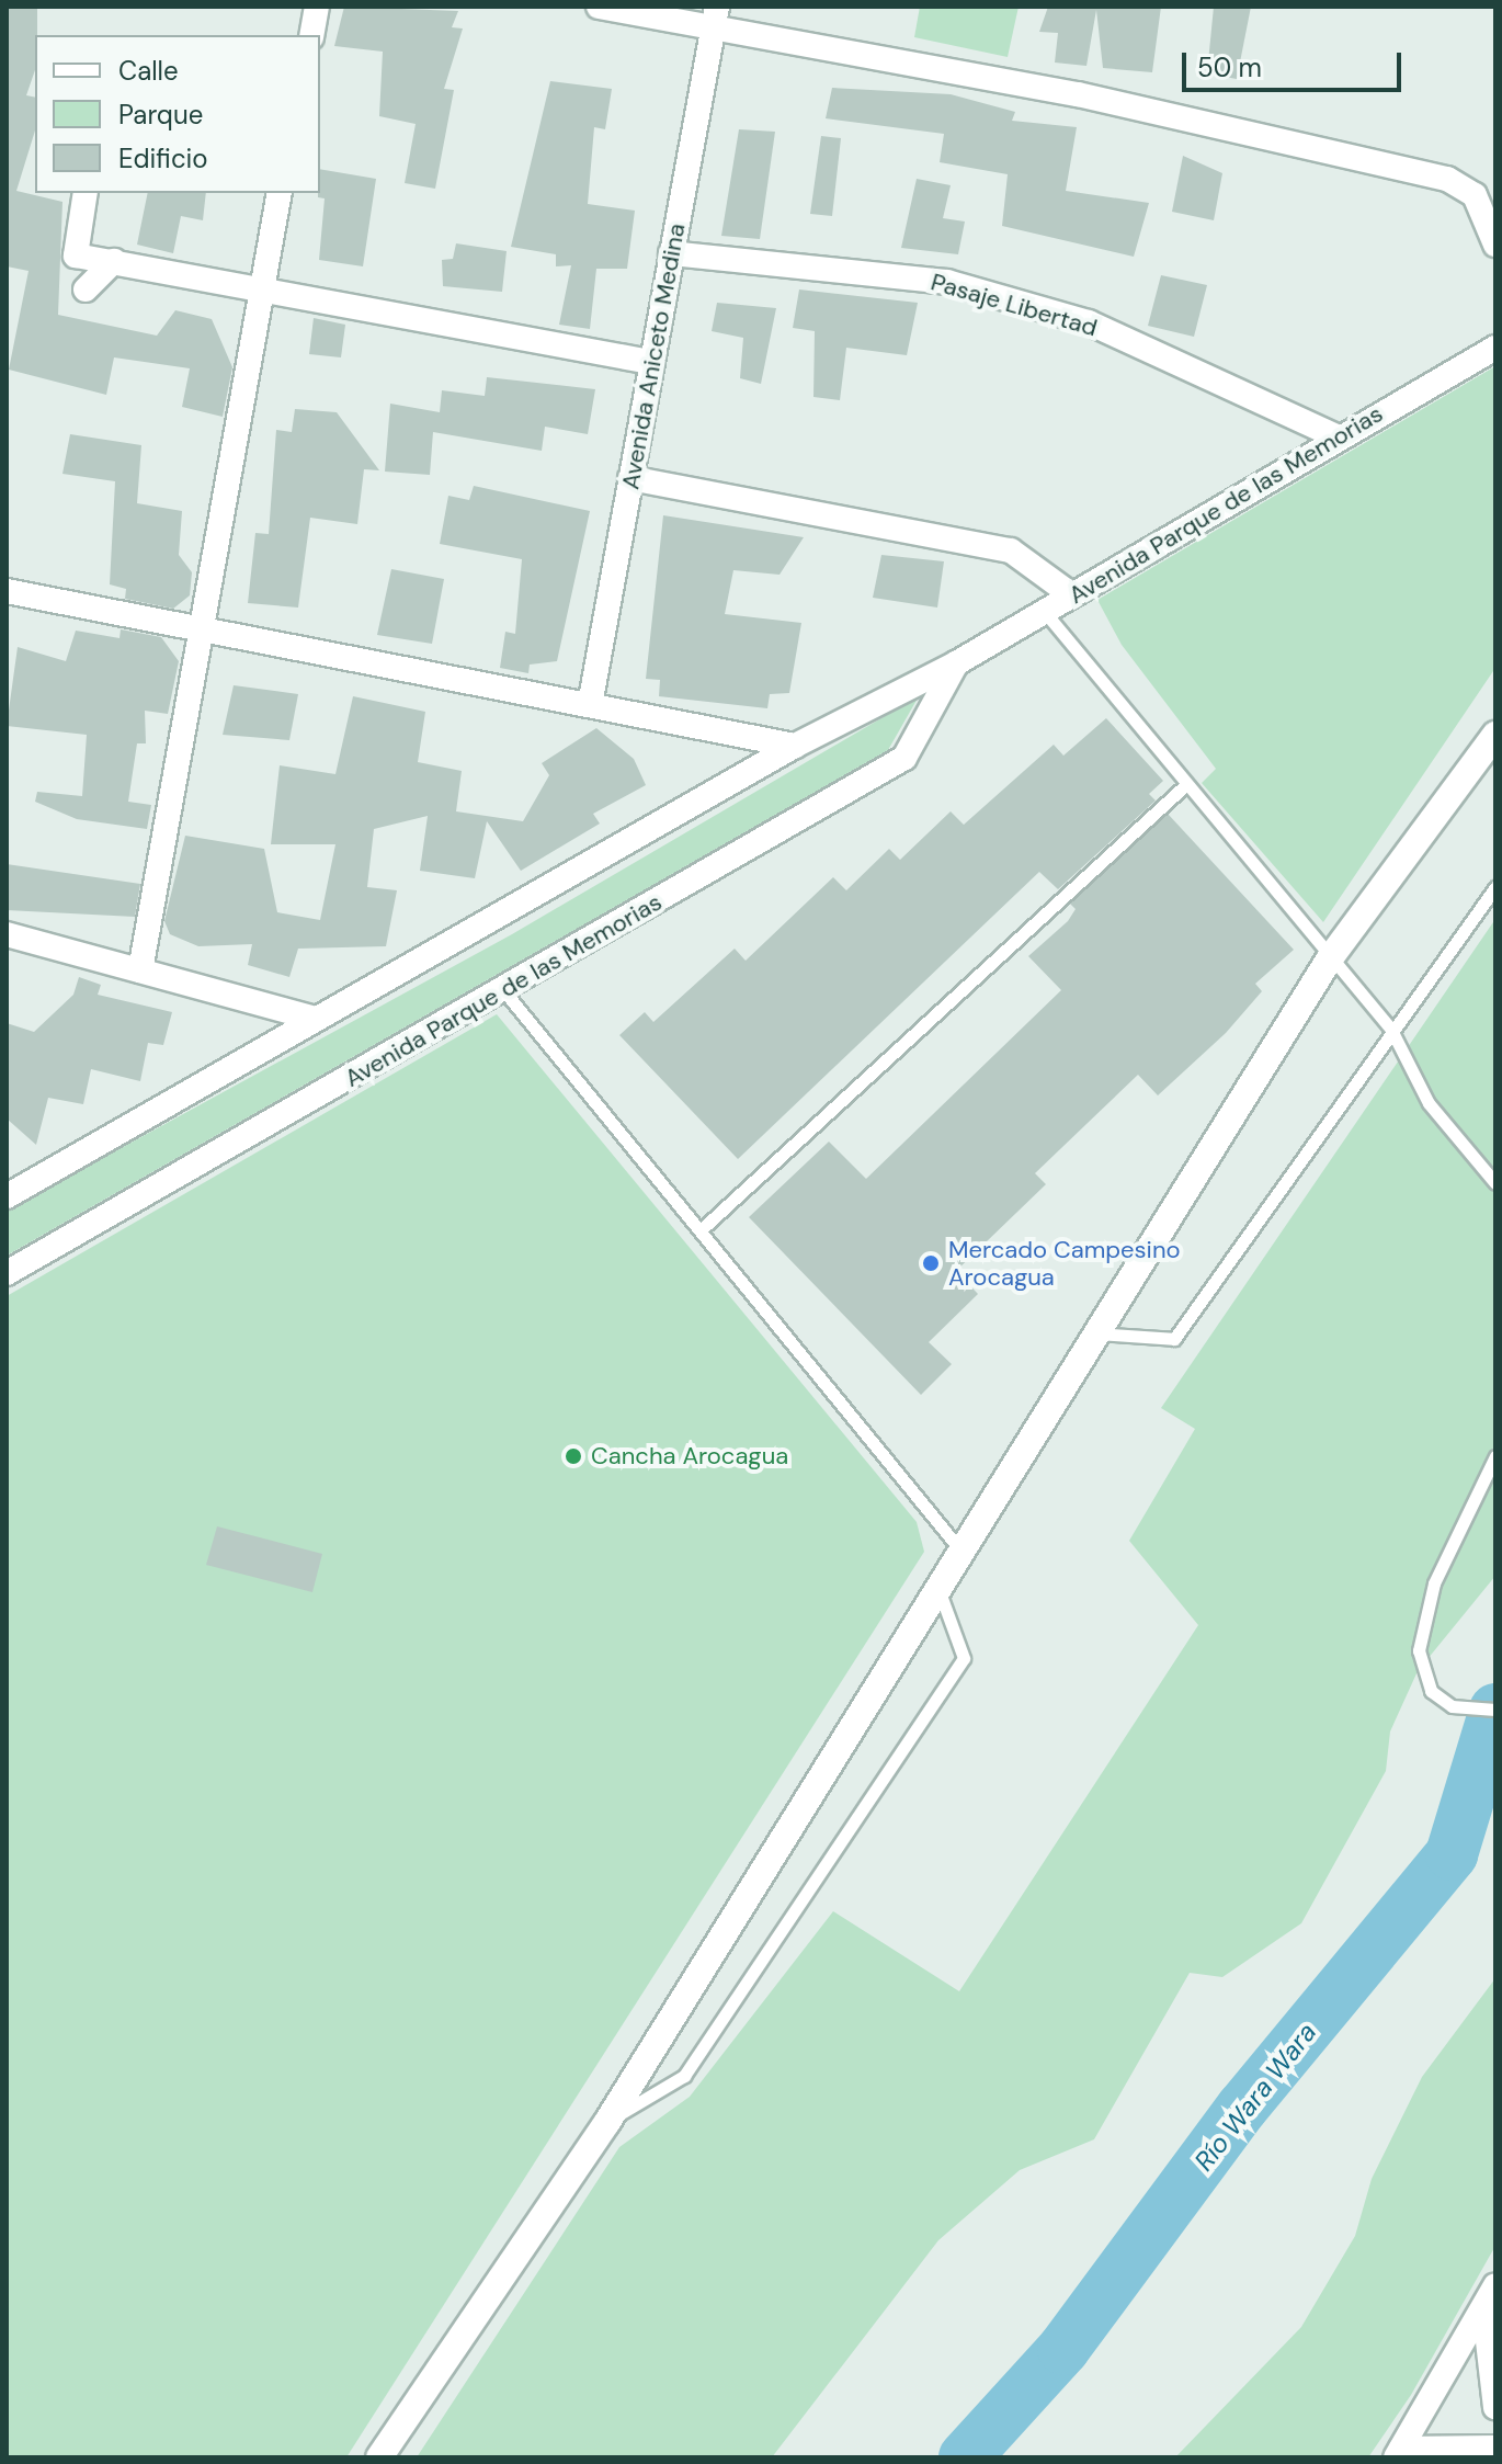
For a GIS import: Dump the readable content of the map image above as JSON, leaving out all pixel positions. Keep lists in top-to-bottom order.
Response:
{
  "streets": {
    "street": ["Pasaje Libertad", "Avenida Aniceto Medina", "Avenida Parque de las Memorias"]
  },
  "crossings": [
    ["Pasaje Libertad", "Avenida Aniceto Medina"],
    ["Pasaje Libertad", "Avenida Parque de las Memorias"]
  ],
  "water": ["Río Wara Wara"],
  "places": ["Mercado Campesino Arocagua", "Cancha Arocagua"],
  "legend": ["Calle", "Parque", "Edificio"],
  "scale_bar": "50 m"
}
